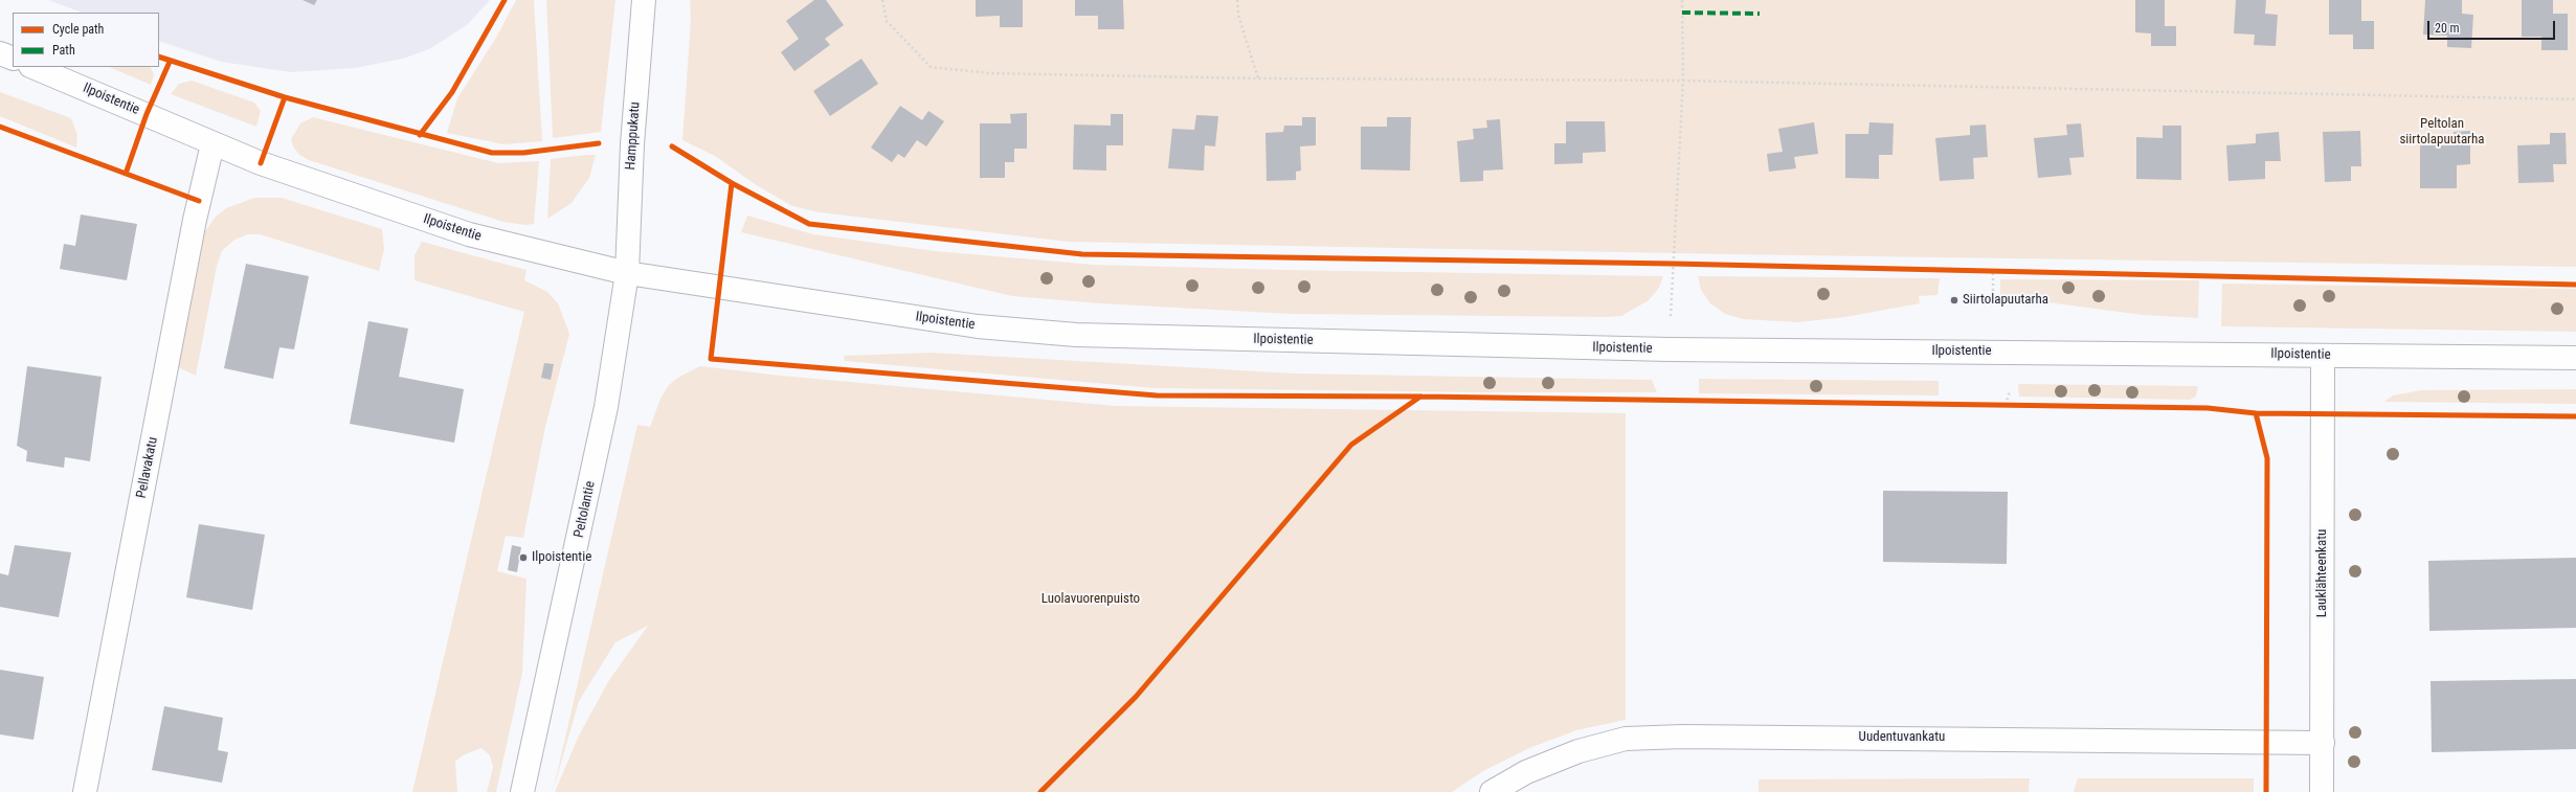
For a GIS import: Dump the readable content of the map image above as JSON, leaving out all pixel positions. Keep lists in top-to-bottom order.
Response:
{
  "streets": {
    "street": [
      "Ilpoistentie",
      "Hamppukatu",
      "Pellavakatu",
      "Peltolantie",
      "Lauklähteenkatu",
      "Uudentuvankatu"
    ]
  },
  "crossings": [
    ["Ilpoistentie", "Hamppukatu"],
    ["Ilpoistentie", "Pellavakatu"],
    ["Ilpoistentie", "Peltolantie"],
    ["Ilpoistentie", "Lauklähteenkatu"],
    ["Hamppukatu", "Peltolantie"],
    ["Lauklähteenkatu", "Uudentuvankatu"]
  ],
  "parks": ["Peltolan siirtolapuutarha", "Luolavuorenpuisto"],
  "places": ["Siirtolapuutarha", "Ilpoistentie"],
  "legend": ["Cycle path", "Path"],
  "scale_bar": "20 m"
}
